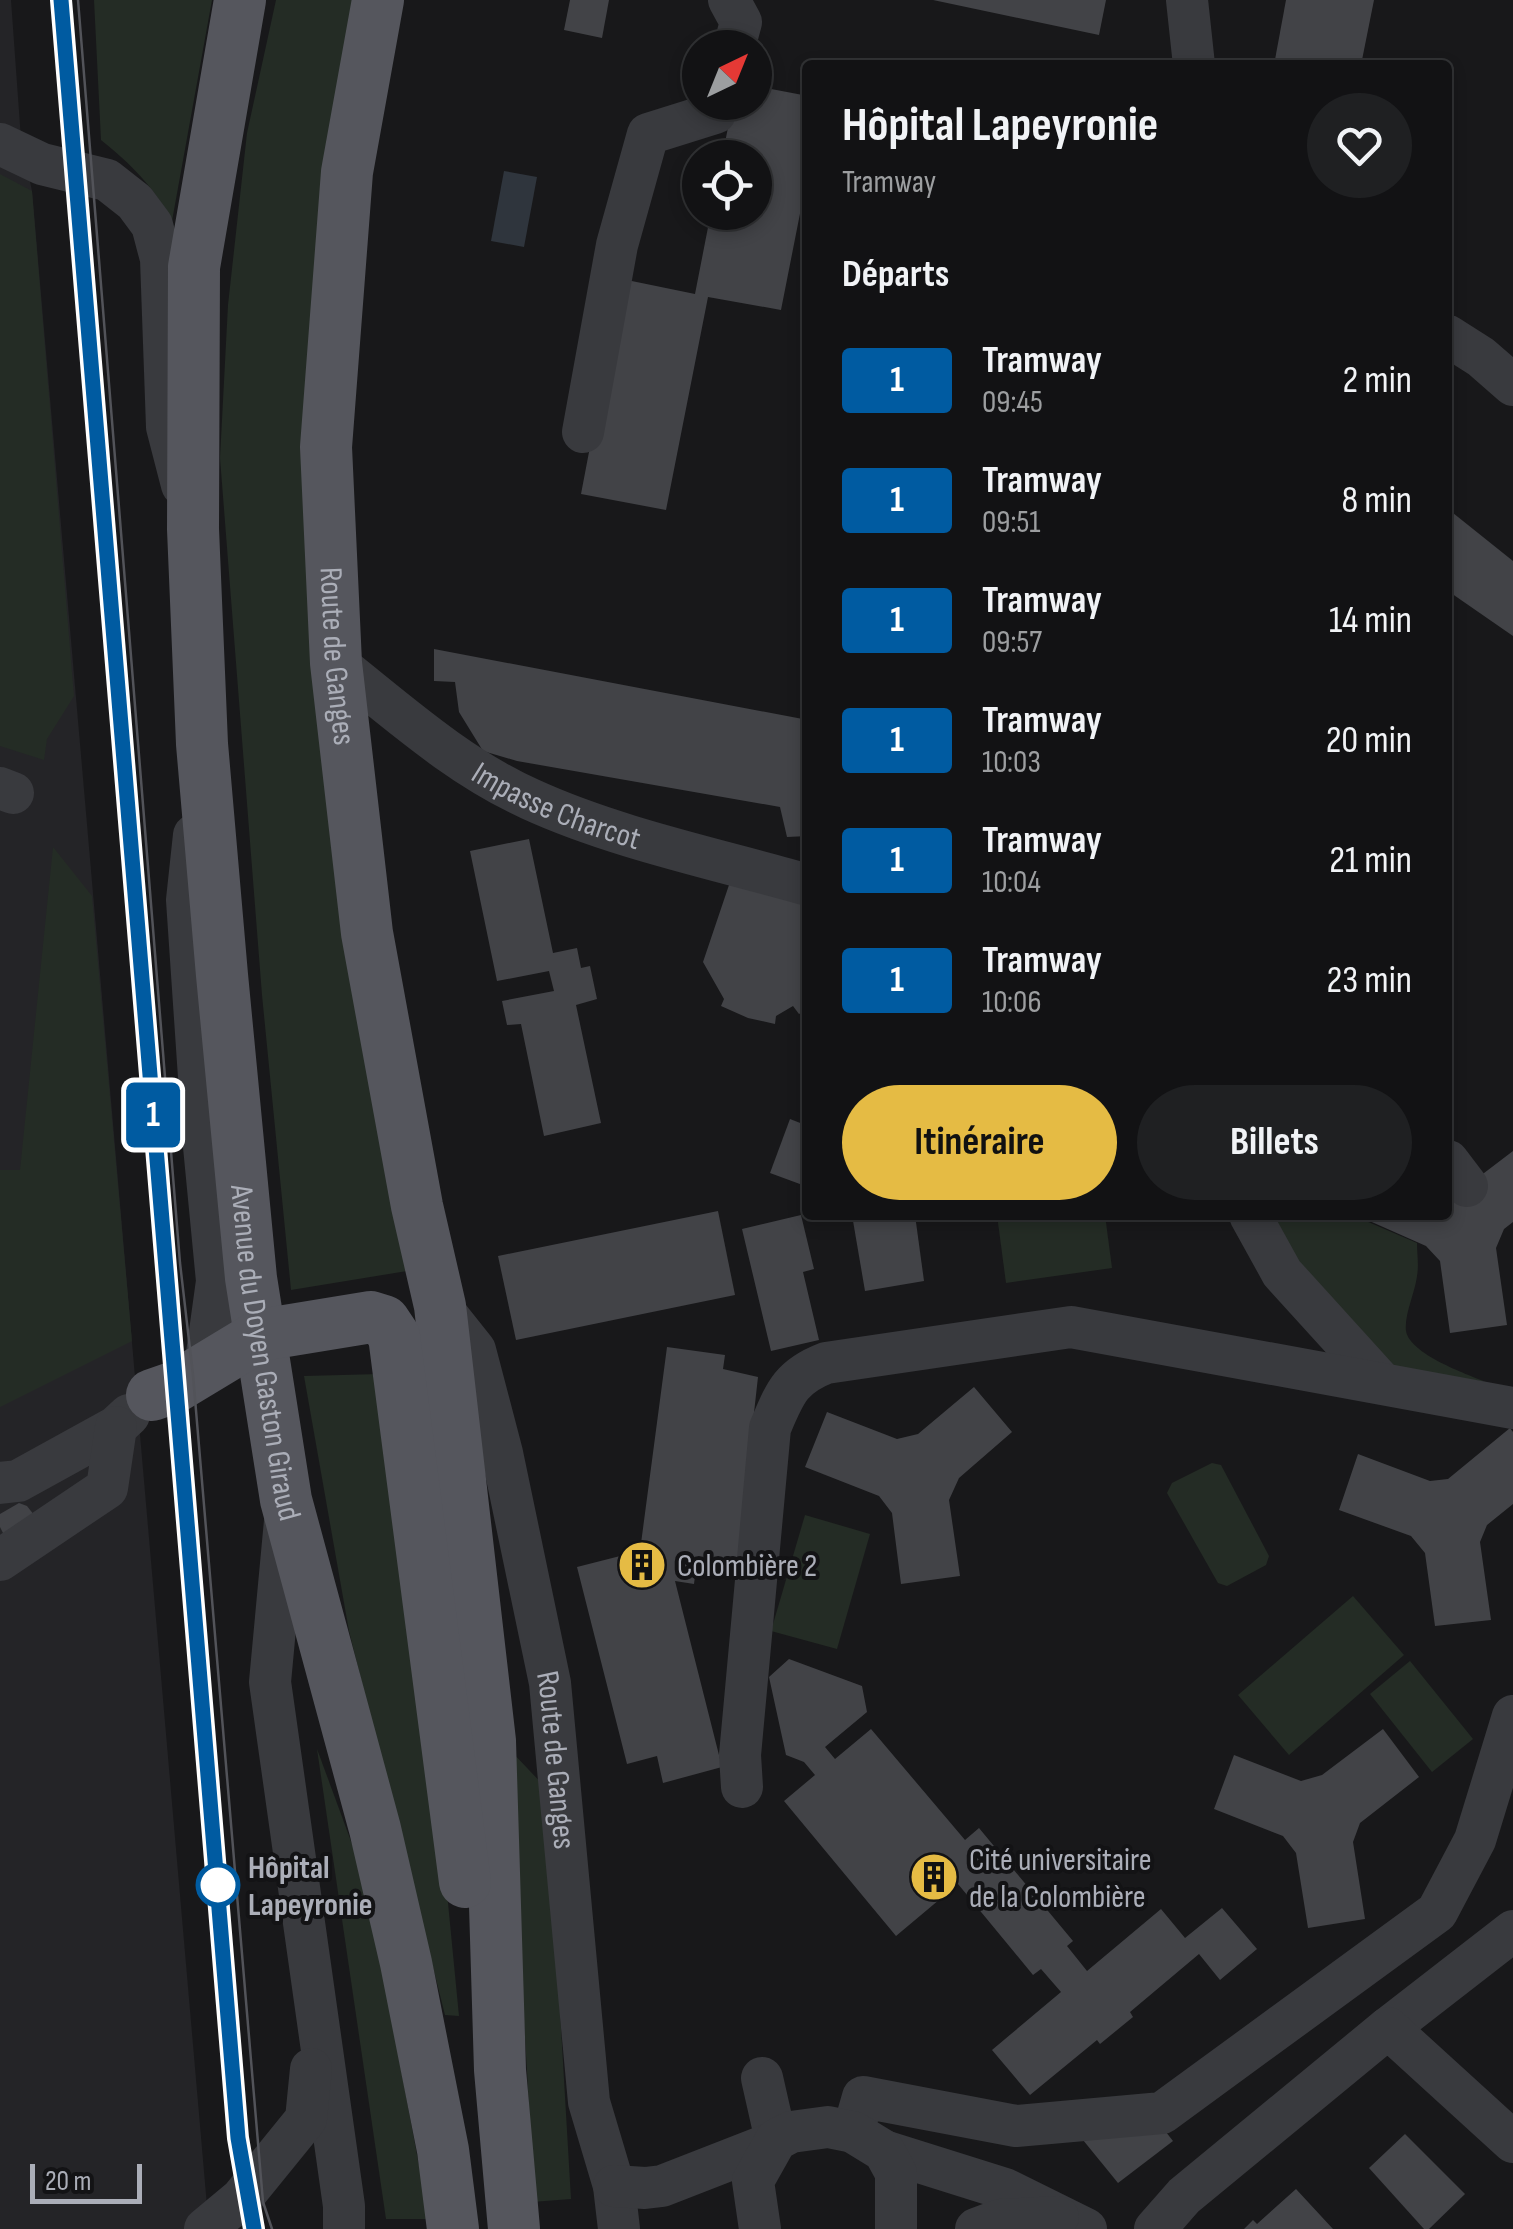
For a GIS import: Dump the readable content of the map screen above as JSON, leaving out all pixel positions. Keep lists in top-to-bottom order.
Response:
{
  "streets": {
    "main road": ["Route de Ganges", "Avenue du Doyen Gaston Giraud"],
    "street": ["Impasse Charcot"]
  },
  "crossings": [
    ["Route de Ganges", "Impasse Charcot"]
  ],
  "places": {
    "building": ["Colombière 2", "Cité universitaire de la Colombière"],
    "other": ["Hôpital Lapeyronie"]
  },
  "lines": ["tram line 1"],
  "scale_bar": "20 m",
  "north": "top right",
  "page": {
    "on_map": "1",
    "heading": [
      ["Hôpital Lapeyronie", "Tramway"],
      "Départs"
    ],
    "list": [
      {
        "mark": "1",
        "name": "Tramway",
        "note": "09:45",
        "value": "2 min"
      },
      {
        "mark": "1",
        "name": "Tramway",
        "note": "09:51",
        "value": "8 min"
      },
      {
        "mark": "1",
        "name": "Tramway",
        "note": "09:57",
        "value": "14 min"
      },
      {
        "mark": "1",
        "name": "Tramway",
        "note": "10:03",
        "value": "20 min"
      },
      {
        "mark": "1",
        "name": "Tramway",
        "note": "10:04",
        "value": "21 min"
      },
      {
        "mark": "1",
        "name": "Tramway",
        "note": "10:06",
        "value": "23 min"
      }
    ],
    "buttons": ["Itinéraire", "Billets"],
    "scale": "20 m"
  }
}
